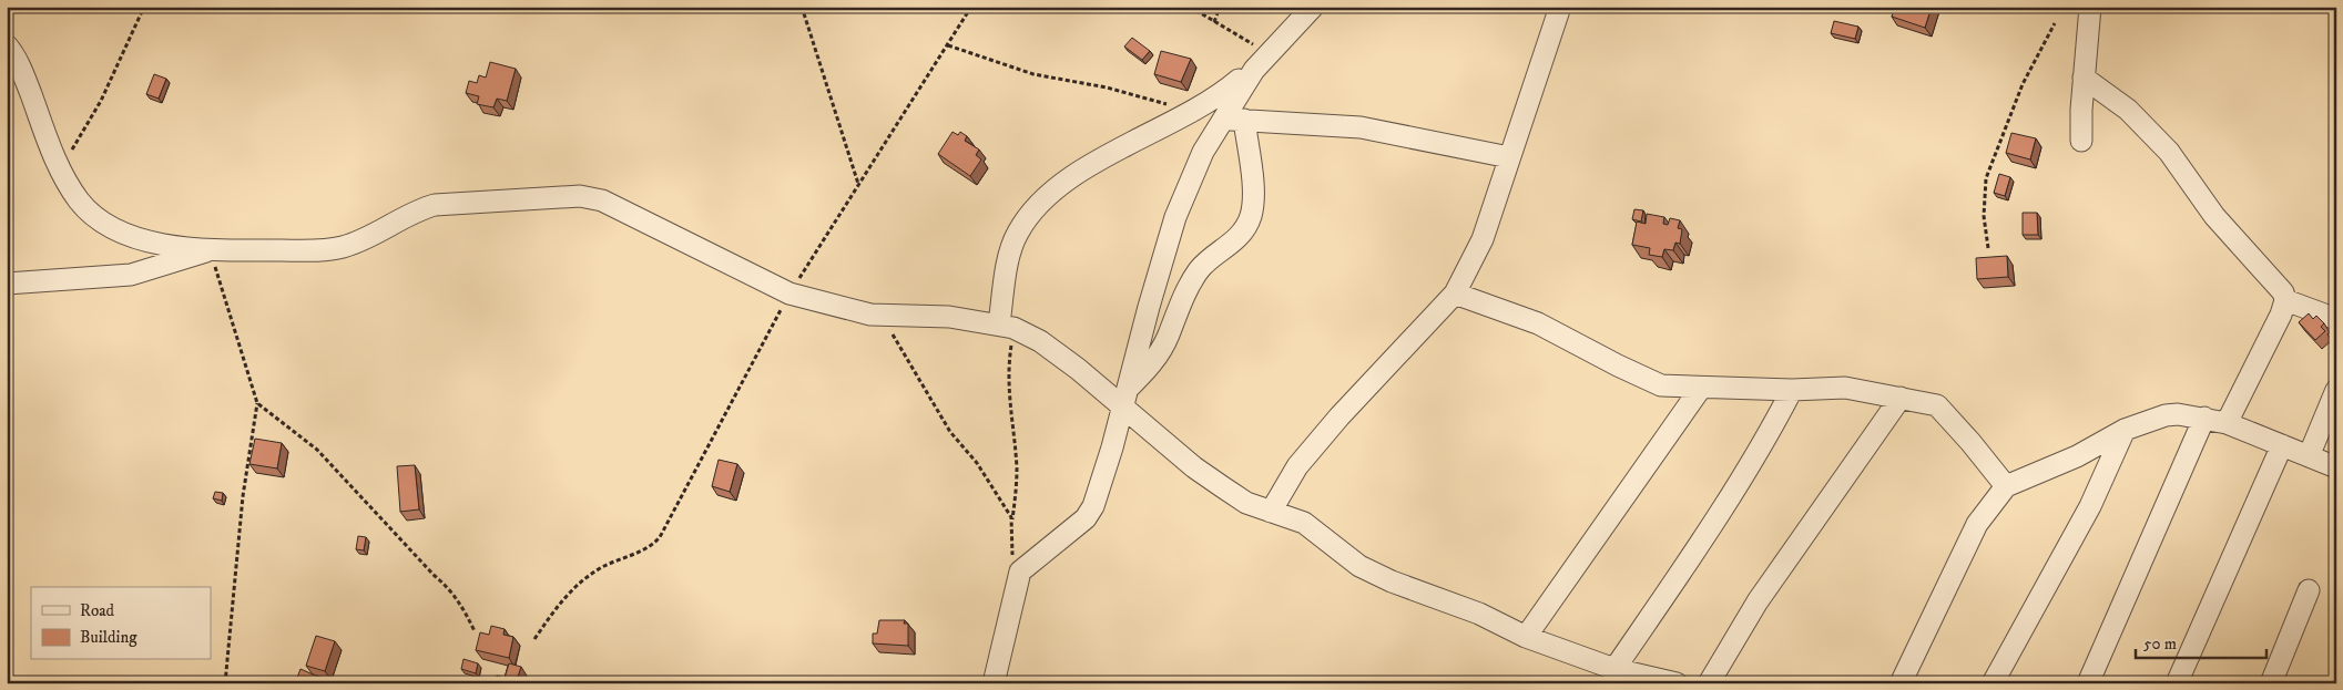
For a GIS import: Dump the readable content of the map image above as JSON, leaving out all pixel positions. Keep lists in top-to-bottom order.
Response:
{
  "legend": ["Road", "Building"],
  "scale_bar": "50 m"
}
